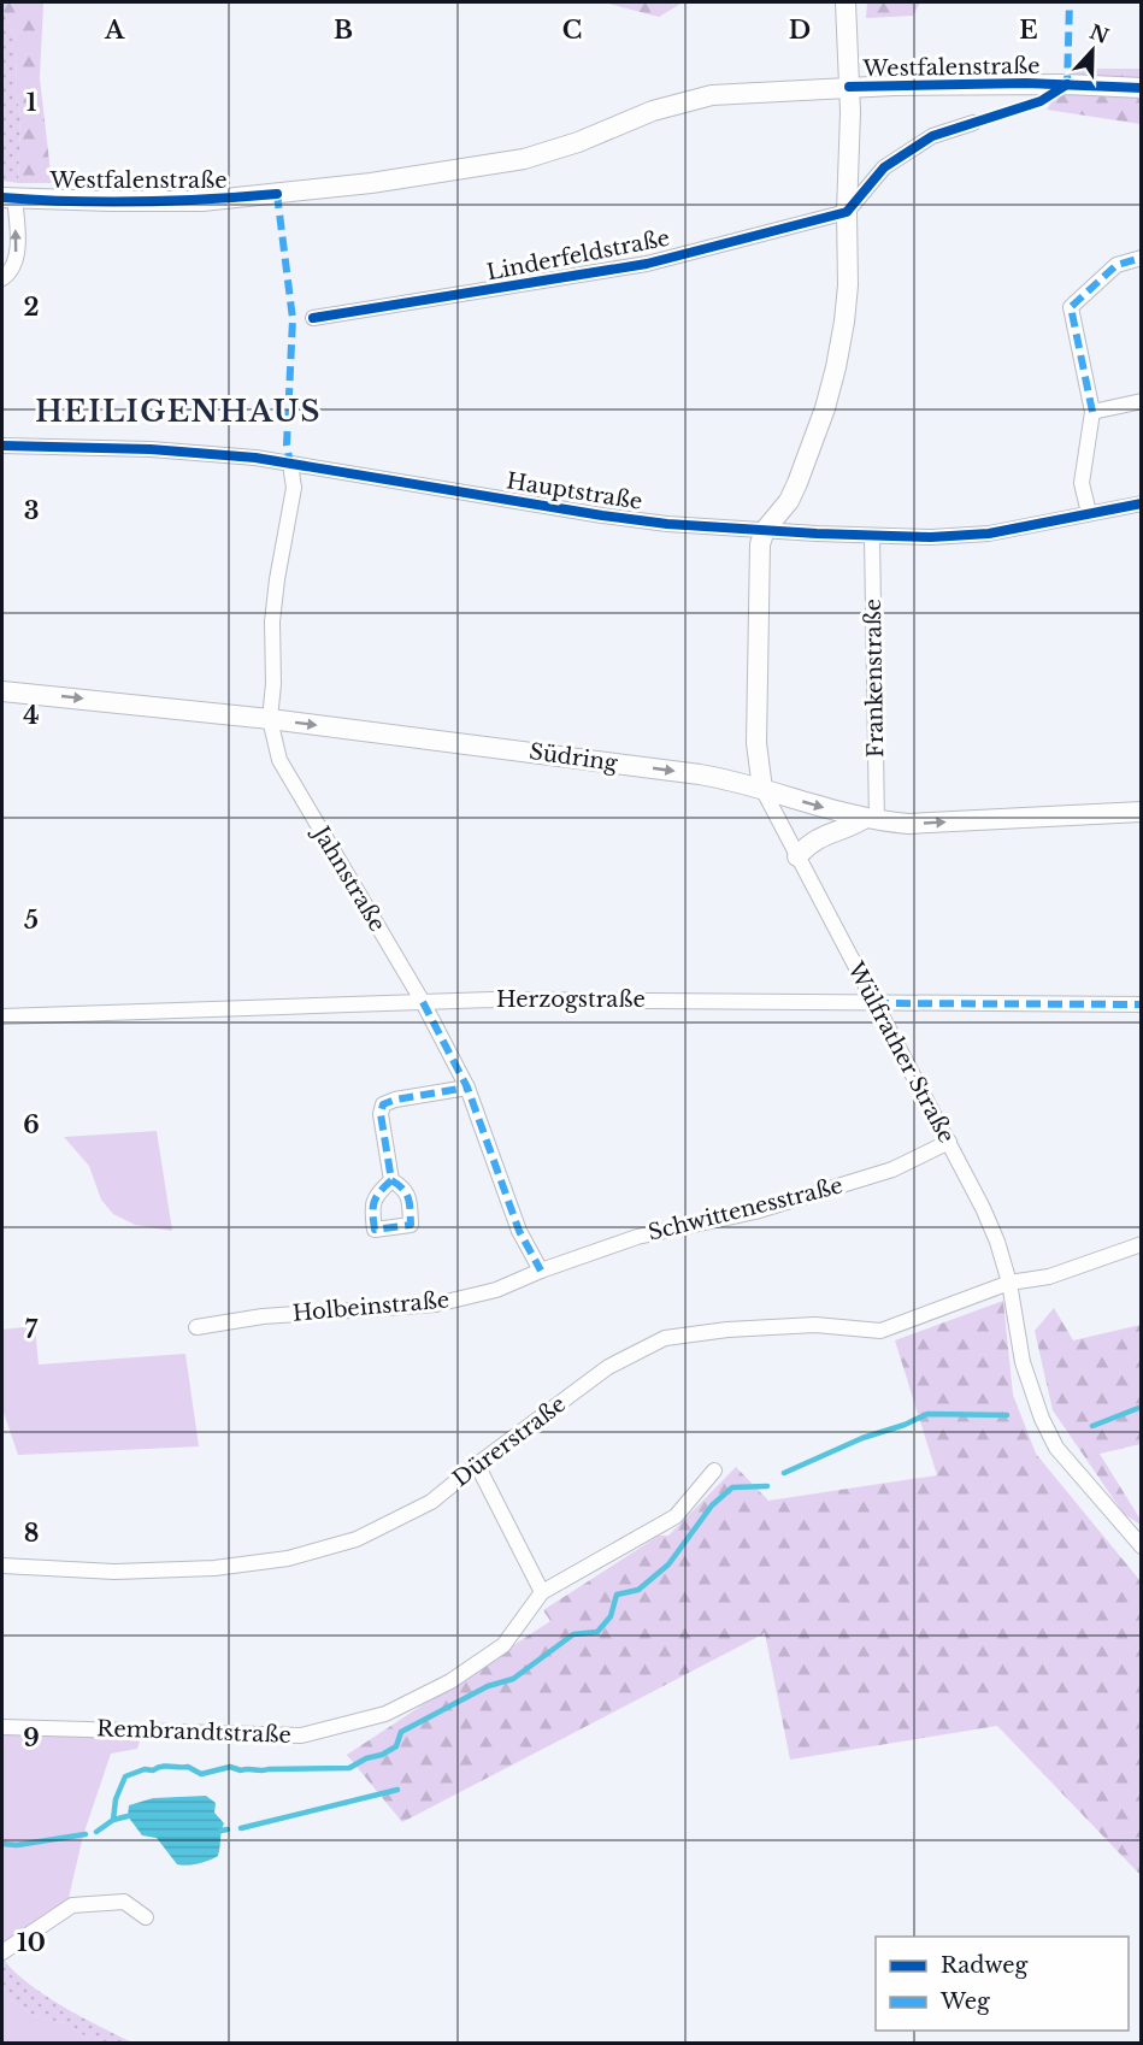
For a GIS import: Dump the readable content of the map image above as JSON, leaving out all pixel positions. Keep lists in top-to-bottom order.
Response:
{
  "streets": {
    "street": [
      "Westfalenstraße",
      "Linderfeldstraße",
      "Hauptstraße",
      "Frankenstraße",
      "Südring",
      "Jahnstraße",
      "Herzogstraße",
      "Wülfrather Straße",
      "Schwittenesstraße",
      "Holbeinstraße",
      "Dürerstraße",
      "Rembrandtstraße"
    ]
  },
  "crossings": [
    ["Hauptstraße", "Frankenstraße"],
    ["Hauptstraße", "Jahnstraße"],
    ["Hauptstraße", "Wülfrather Straße"],
    ["Frankenstraße", "Südring"],
    ["Südring", "Jahnstraße"],
    ["Südring", "Wülfrather Straße"],
    ["Jahnstraße", "Herzogstraße"],
    ["Jahnstraße", "Schwittenesstraße"],
    ["Jahnstraße", "Holbeinstraße"],
    ["Herzogstraße", "Wülfrather Straße"],
    ["Wülfrather Straße", "Schwittenesstraße"],
    ["Wülfrather Straße", "Dürerstraße"],
    ["Schwittenesstraße", "Holbeinstraße"]
  ],
  "one_way": ["Südring"],
  "districts": ["HEILIGENHAUS"],
  "legend": ["Radweg", "Weg"],
  "north": "top",
  "grid": {
    "columns": [
      "A",
      "B",
      "C",
      "D",
      "E"
    ],
    "rows": [
      "1",
      "2",
      "3",
      "4",
      "5",
      "6",
      "7",
      "8",
      "9",
      "10"
    ]
  }
}
